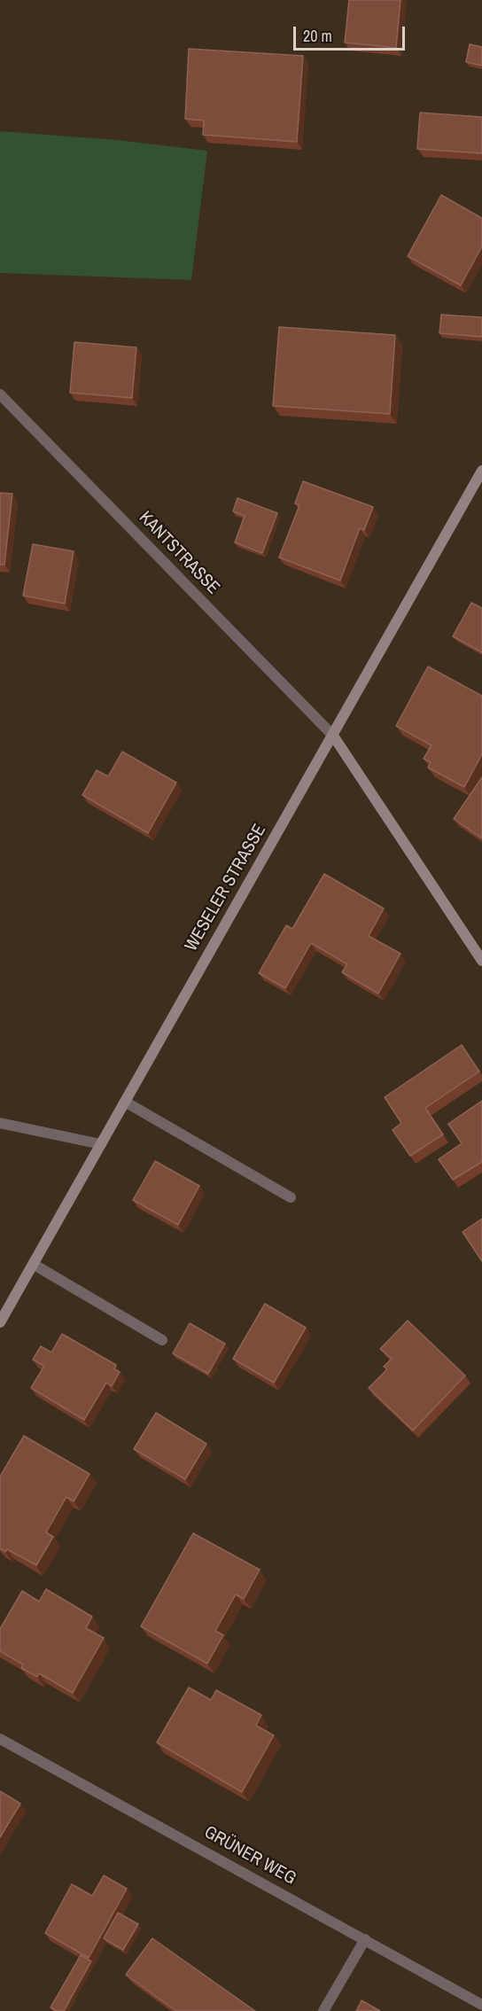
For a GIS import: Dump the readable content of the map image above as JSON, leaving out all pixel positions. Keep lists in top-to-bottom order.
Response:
{
  "streets": {
    "street": ["KANTSTRASSE", "WESELER STRASSE", "GRÜNER WEG"]
  },
  "crossings": [
    ["KANTSTRASSE", "WESELER STRASSE"]
  ],
  "scale_bar": "20 m"
}
